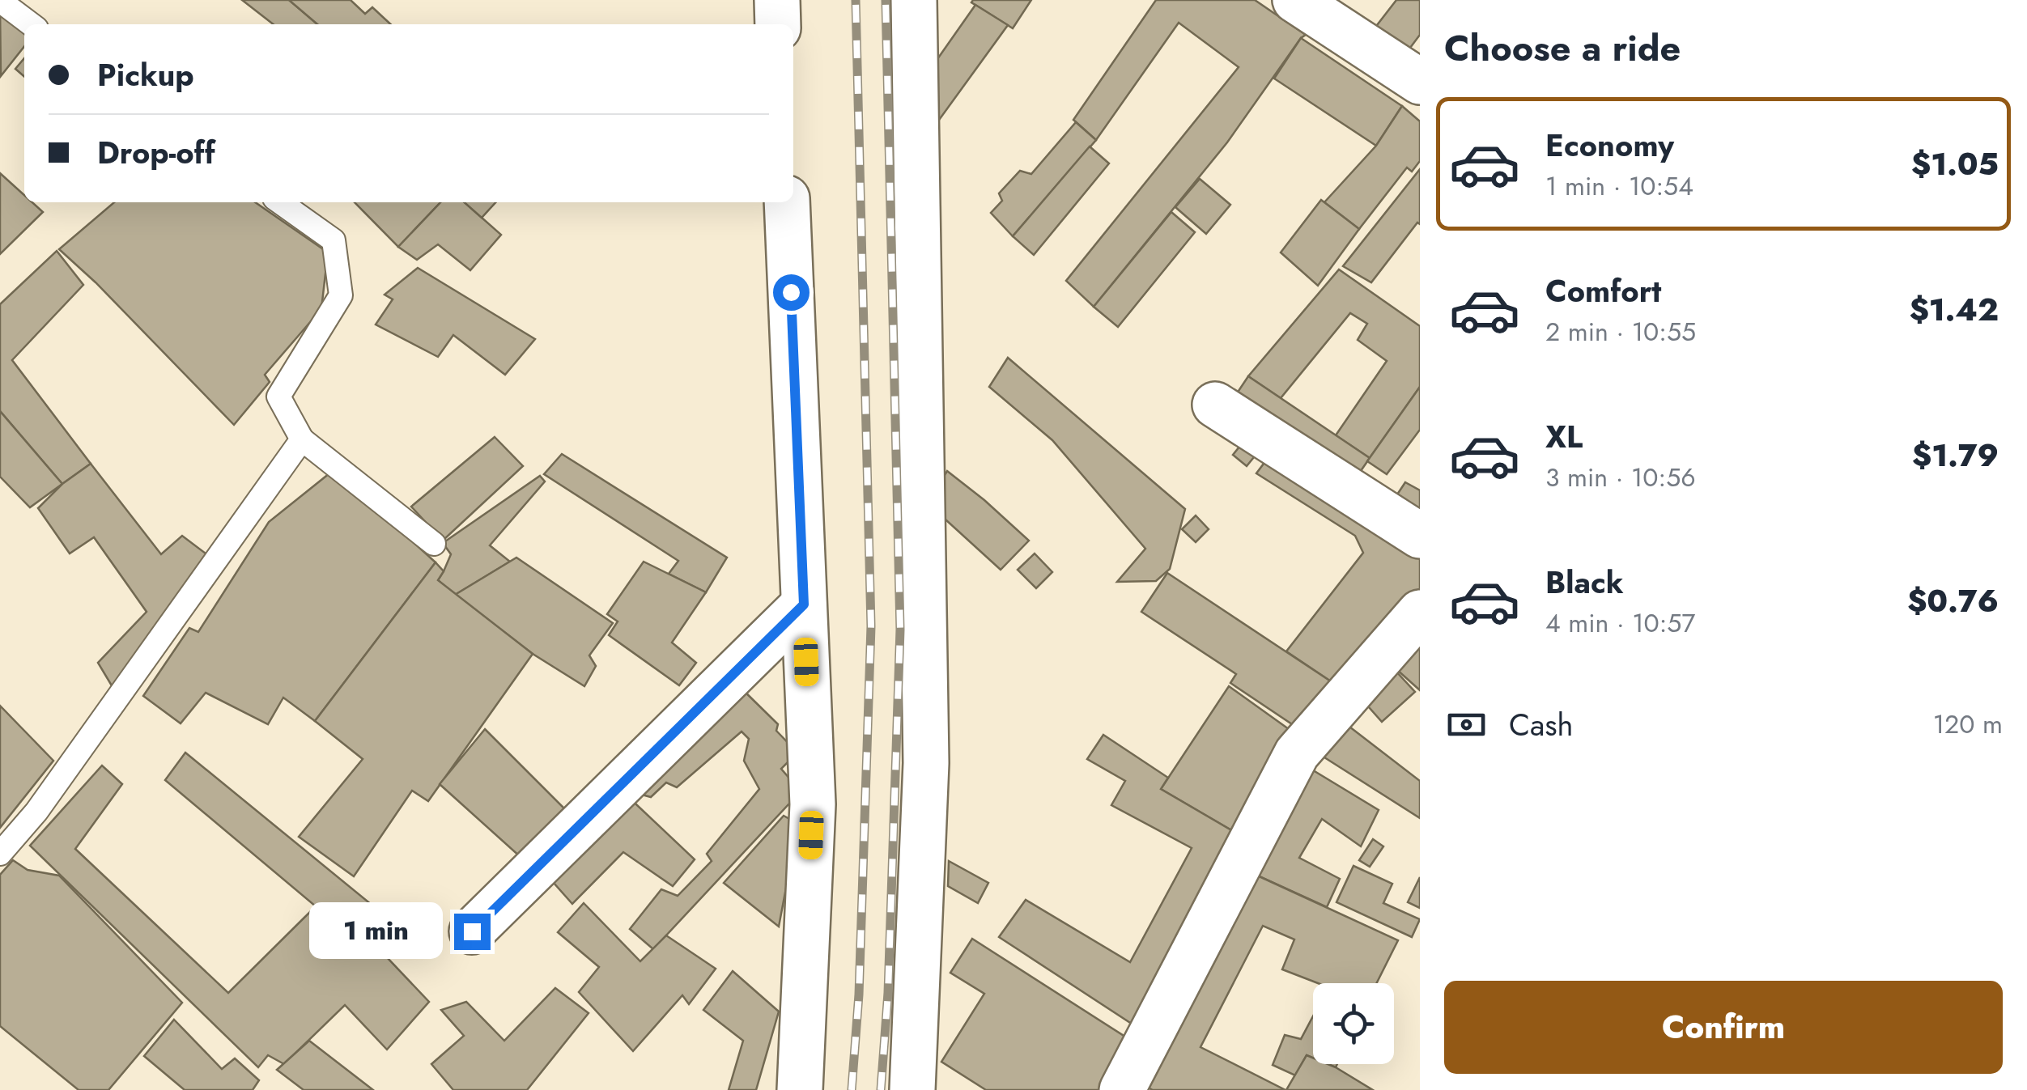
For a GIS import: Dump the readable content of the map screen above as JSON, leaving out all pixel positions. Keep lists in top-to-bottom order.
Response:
{
  "page": {
    "heading": "Choose a ride",
    "banner": ["Pickup", "Drop-off"],
    "list": [
      {
        "name": "Economy",
        "note": "1 min · 10:54",
        "value": "$1.05"
      },
      {
        "name": "Comfort",
        "note": "2 min · 10:55",
        "value": "$1.42"
      },
      {
        "name": "XL",
        "note": "3 min · 10:56",
        "value": "$1.79"
      },
      {
        "name": "Black",
        "note": "4 min · 10:57",
        "value": "$0.76"
      }
    ],
    "pay": ["Cash", "120 m"],
    "bubble": "1 min",
    "buttons": "Confirm"
  }
}
